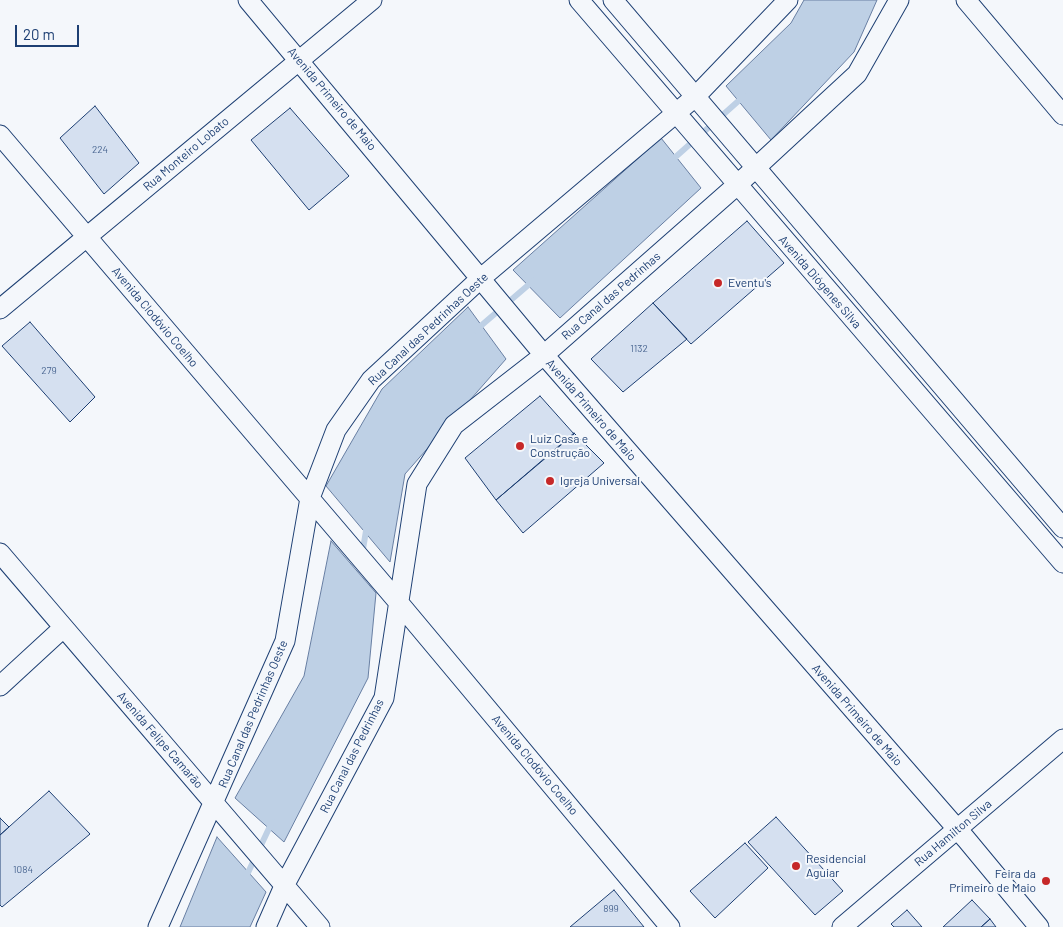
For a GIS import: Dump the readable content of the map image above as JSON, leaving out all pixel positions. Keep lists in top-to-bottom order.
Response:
{
  "streets": {
    "street": [
      "Avenida Primeiro de Maio",
      "Rua Monteiro Lobato",
      "Avenida Diógenes Silva",
      "Rua Canal das Pedrinhas",
      "Avenida Clodóvio Coelho",
      "Rua Canal das Pedrinhas Oeste",
      "Avenida Felipe Camarão",
      "Rua Hamilton Silva"
    ]
  },
  "crossings": [
    ["Avenida Primeiro de Maio", "Rua Monteiro Lobato"],
    ["Avenida Primeiro de Maio", "Rua Canal das Pedrinhas"],
    ["Avenida Primeiro de Maio", "Rua Canal das Pedrinhas Oeste"],
    ["Avenida Primeiro de Maio", "Rua Hamilton Silva"],
    ["Rua Monteiro Lobato", "Avenida Clodóvio Coelho"],
    ["Avenida Diógenes Silva", "Rua Canal das Pedrinhas"],
    ["Avenida Diógenes Silva", "Rua Canal das Pedrinhas Oeste"],
    ["Rua Canal das Pedrinhas", "Avenida Clodóvio Coelho"],
    ["Rua Canal das Pedrinhas", "Avenida Felipe Camarão"],
    ["Avenida Clodóvio Coelho", "Rua Canal das Pedrinhas Oeste"],
    ["Rua Canal das Pedrinhas Oeste", "Avenida Felipe Camarão"]
  ],
  "places": [
    "Eventu's",
    "Luiz Casa e Construção",
    "Igreja Universal",
    "Residencial Aguiar",
    "Feira da Primeiro de Maio"
  ],
  "house_numbers": [
    "224",
    "1132",
    "279",
    "1084",
    "899"
  ],
  "scale_bar": "20 m"
}
